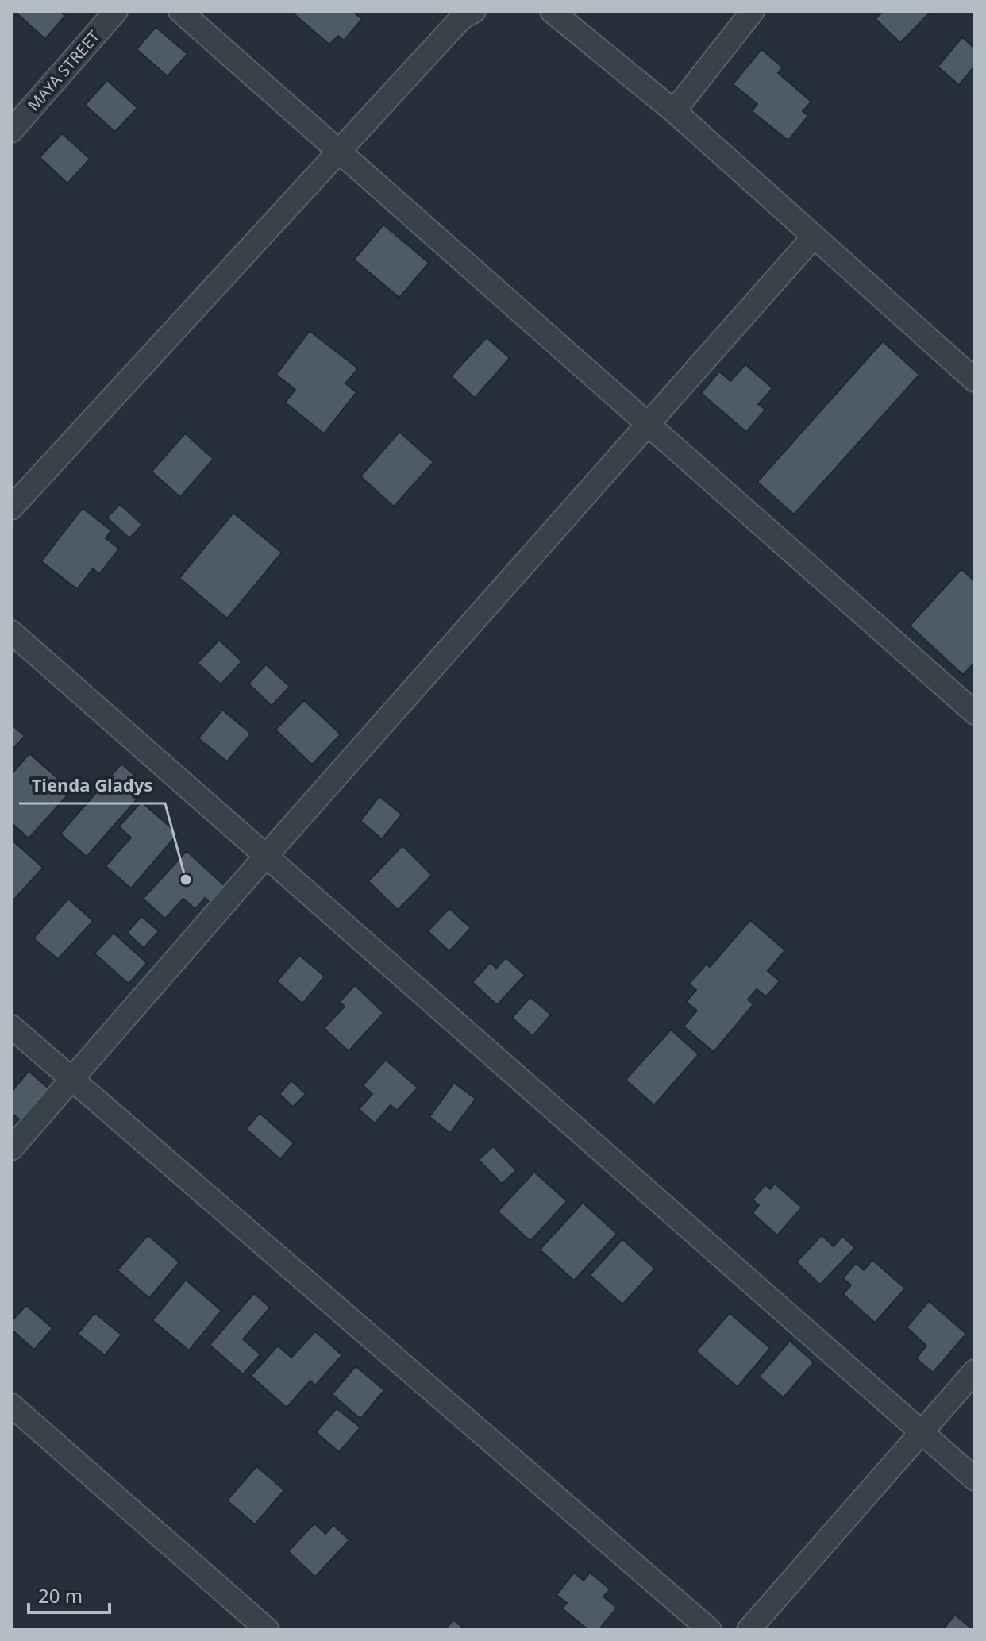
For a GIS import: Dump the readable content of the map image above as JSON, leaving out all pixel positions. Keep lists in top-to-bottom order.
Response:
{
  "streets": {
    "street": ["MAYA STREET"]
  },
  "places": ["Tienda Gladys"],
  "scale_bar": "20 m"
}
